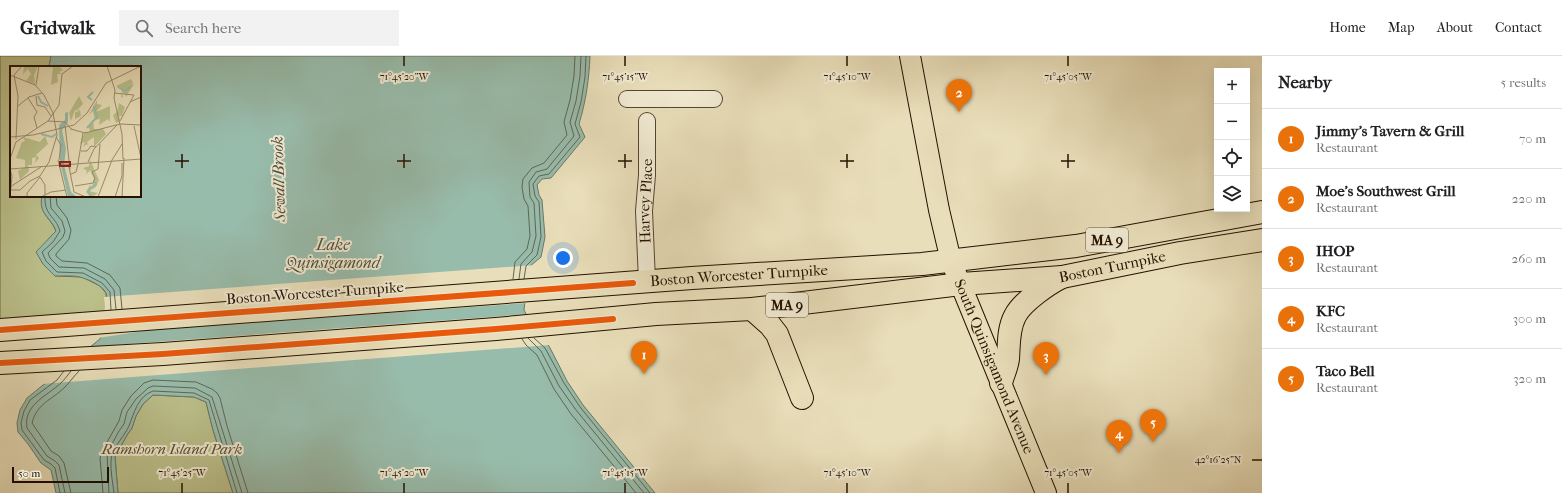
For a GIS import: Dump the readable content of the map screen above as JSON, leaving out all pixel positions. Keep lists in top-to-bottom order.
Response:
{
  "streets": {
    "highway": ["MA 9", "Boston Turnpike", "Boston Worcester Turnpike"],
    "main road": ["South Quinsigamond Avenue"],
    "street": ["Harvey Place"]
  },
  "crossings": [
    ["Harvey Place", "Boston Worcester Turnpike"],
    ["MA 9", "Boston Turnpike"],
    ["MA 9", "South Quinsigamond Avenue"],
    ["Boston Turnpike", "Boston Worcester Turnpike"],
    ["Boston Turnpike", "South Quinsigamond Avenue"],
    ["Boston Worcester Turnpike", "South Quinsigamond Avenue"]
  ],
  "water": ["Sewall Brook", "Lake Quinsigamond"],
  "parks": ["Ramshorn Island Park"],
  "scale_bar": "50 m",
  "page": {
    "header": "Gridwalk",
    "search": "Search here",
    "nav": [
      "Home",
      "Map",
      "About",
      "Contact"
    ],
    "heading": ["Nearby", "5 results"],
    "map_buttons": ["+", "−"],
    "pins": [
      "2",
      "1",
      "3",
      "5",
      "4"
    ],
    "list": [
      {
        "mark": "1",
        "name": "Jimmy's Tavern & Grill",
        "note": "Restaurant",
        "value": "70 m"
      },
      {
        "mark": "2",
        "name": "Moe's Southwest Grill",
        "note": "Restaurant",
        "value": "220 m"
      },
      {
        "mark": "3",
        "name": "IHOP",
        "note": "Restaurant",
        "value": "260 m"
      },
      {
        "mark": "4",
        "name": "KFC",
        "note": "Restaurant",
        "value": "300 m"
      },
      {
        "mark": "5",
        "name": "Taco Bell",
        "note": "Restaurant",
        "value": "320 m"
      }
    ],
    "scale": "50 m"
  },
  "coordinates": [
    "71°45'20\"W",
    "71°45'15\"W",
    "71°45'10\"W",
    "71°45'05\"W",
    "42°16'25\"N",
    "71°45'25\"W"
  ]
}
